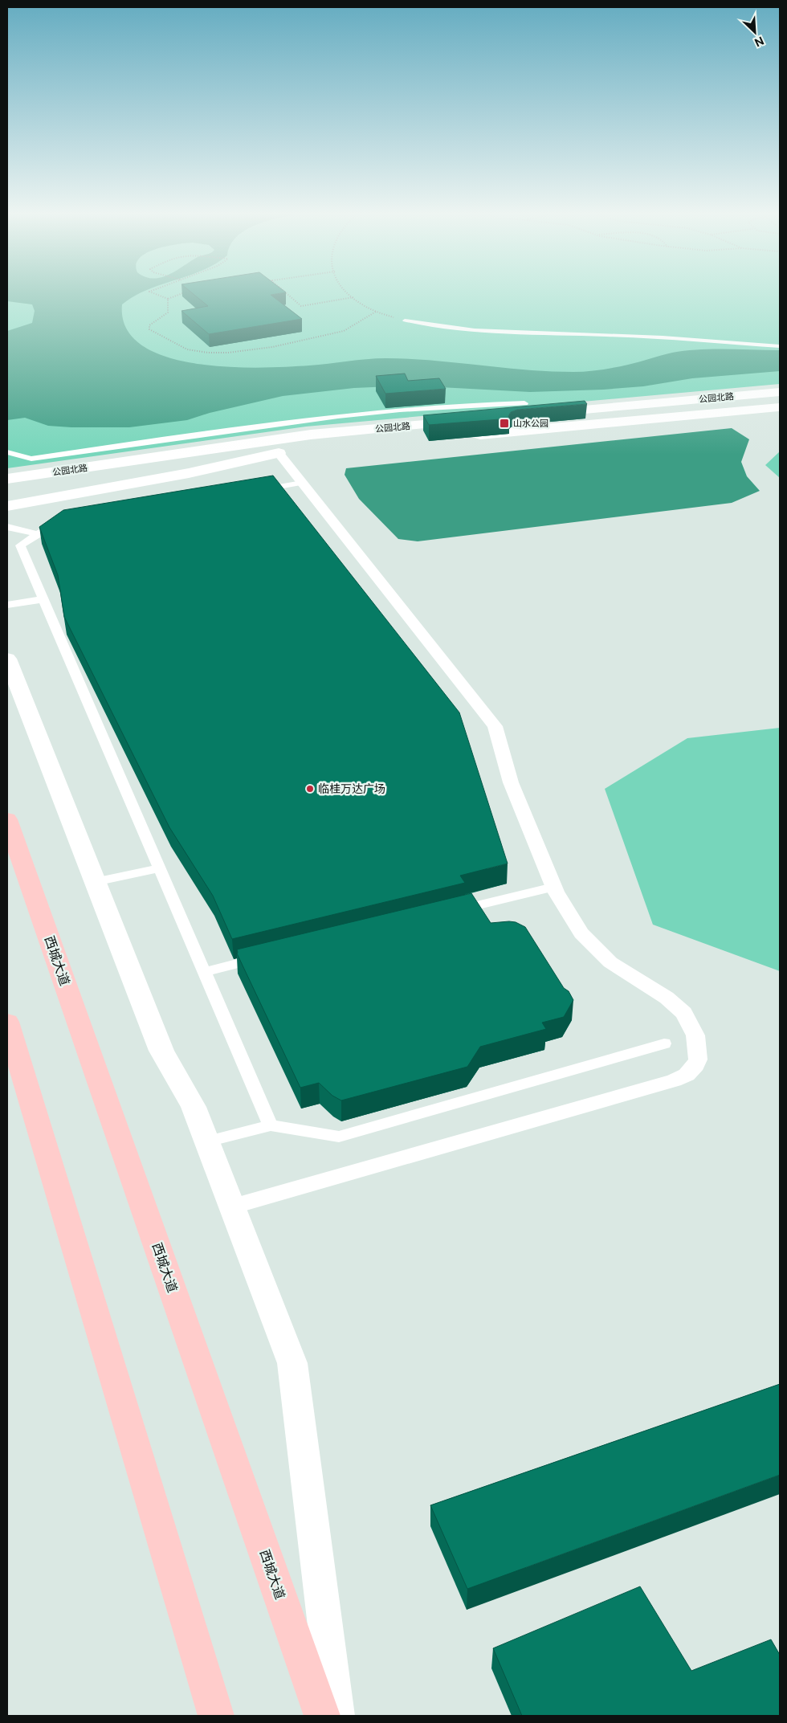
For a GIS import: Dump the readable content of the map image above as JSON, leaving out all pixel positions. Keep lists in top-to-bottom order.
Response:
{
  "streets": {
    "highway": ["西城大道"],
    "main road": ["公园北路"]
  },
  "places": {
    "transit": ["山水公园"],
    "other": ["临桂万达广场"]
  },
  "north": "bottom right"
}
